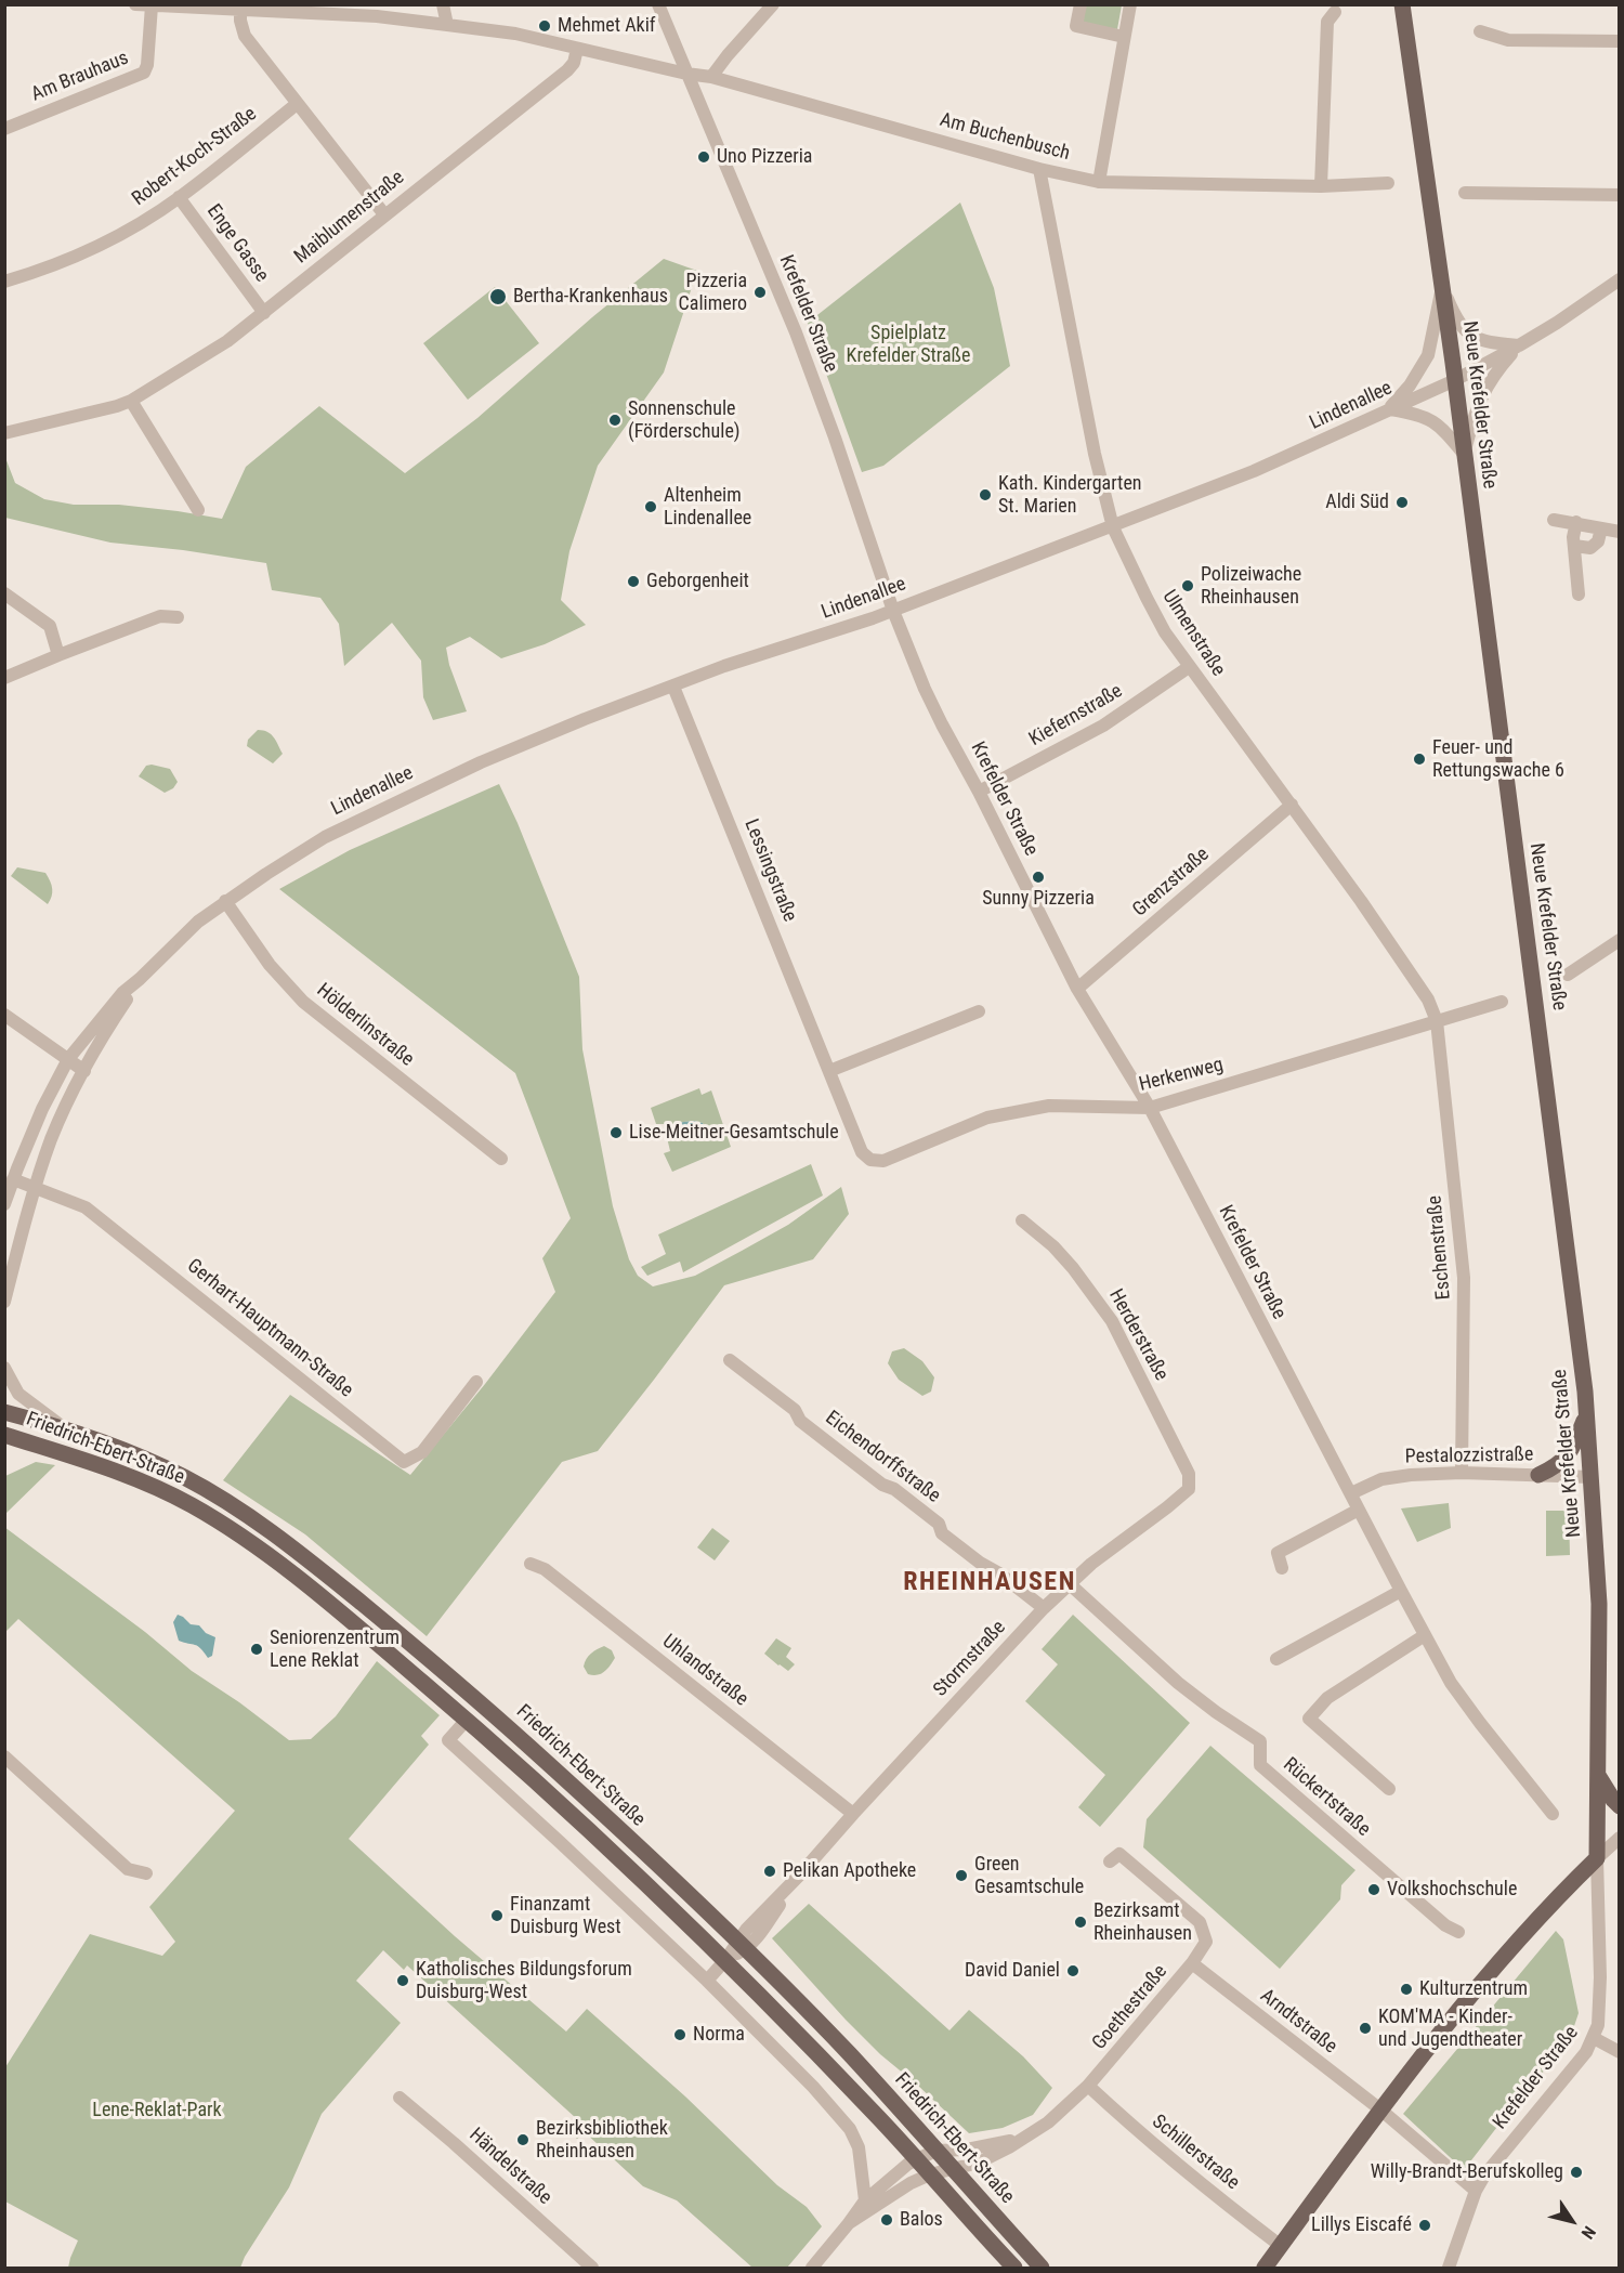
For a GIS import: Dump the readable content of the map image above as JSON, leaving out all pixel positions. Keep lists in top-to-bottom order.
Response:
{
  "streets": {
    "main road": ["Neue Krefelder Straße", "Friedrich-Ebert-Straße"],
    "street": [
      "Am Brauhaus",
      "Am Buchenbusch",
      "Robert-Koch-Straße",
      "Maiblumenstraße",
      "Enge Gasse",
      "Krefelder Straße",
      "Lindenallee",
      "Ulmenstraße",
      "Kiefernstraße",
      "Lessingstraße",
      "Grenzstraße",
      "Hölderlinstraße",
      "Herkenweg",
      "Eschenstraße",
      "Gerhart-Hauptmann-Straße",
      "Herderstraße",
      "Pestalozzistraße",
      "Eichendorffstraße",
      "Stormstraße",
      "Uhlandstraße",
      "Rückertstraße",
      "Goethestraße",
      "Arndtstraße",
      "Schillerstraße",
      "Händelstraße"
    ]
  },
  "crossings": [
    ["Am Brauhaus", "Am Buchenbusch"],
    ["Am Buchenbusch", "Maiblumenstraße"],
    ["Am Buchenbusch", "Krefelder Straße"],
    ["Am Buchenbusch", "Ulmenstraße"],
    ["Robert-Koch-Straße", "Enge Gasse"],
    ["Maiblumenstraße", "Enge Gasse"],
    ["Krefelder Straße", "Neue Krefelder Straße"],
    ["Krefelder Straße", "Lindenallee"],
    ["Krefelder Straße", "Kiefernstraße"],
    ["Krefelder Straße", "Grenzstraße"],
    ["Krefelder Straße", "Herkenweg"],
    ["Krefelder Straße", "Pestalozzistraße"],
    ["Krefelder Straße", "Arndtstraße"],
    ["Neue Krefelder Straße", "Lindenallee"],
    ["Neue Krefelder Straße", "Pestalozzistraße"],
    ["Lindenallee", "Ulmenstraße"],
    ["Lindenallee", "Lessingstraße"],
    ["Lindenallee", "Hölderlinstraße"],
    ["Lindenallee", "Gerhart-Hauptmann-Straße"],
    ["Ulmenstraße", "Kiefernstraße"],
    ["Ulmenstraße", "Grenzstraße"],
    ["Ulmenstraße", "Herkenweg"],
    ["Ulmenstraße", "Eschenstraße"],
    ["Lessingstraße", "Herkenweg"],
    ["Herkenweg", "Eschenstraße"],
    ["Eschenstraße", "Pestalozzistraße"],
    ["Herderstraße", "Stormstraße"],
    ["Friedrich-Ebert-Straße", "Stormstraße"],
    ["Friedrich-Ebert-Straße", "Goethestraße"],
    ["Eichendorffstraße", "Stormstraße"],
    ["Stormstraße", "Uhlandstraße"],
    ["Stormstraße", "Rückertstraße"],
    ["Goethestraße", "Arndtstraße"],
    ["Goethestraße", "Schillerstraße"]
  ],
  "districts": ["RHEINHAUSEN"],
  "parks": ["Spielplatz Krefelder Straße", "Lene-Reklat-Park"],
  "places": [
    "Mehmet Akif",
    "Uno Pizzeria",
    "Pizzeria Calimero",
    "Bertha-Krankenhaus",
    "Sonnenschule (Förderschule)",
    "Kath. Kindergarten St. Marien",
    "Aldi Süd",
    "Altenheim Lindenallee",
    "Geborgenheit",
    "Polizeiwache Rheinhausen",
    "Feuer- und Rettungswache 6",
    "Sunny Pizzeria",
    "Lise-Meitner-Gesamtschule",
    "Seniorenzentrum Lene Reklat",
    "Pelikan Apotheke",
    "Green Gesamtschule",
    "Volkshochschule",
    "Finanzamt Duisburg West",
    "Bezirksamt Rheinhausen",
    "David Daniel",
    "Katholisches Bildungsforum Duisburg-West",
    "Kulturzentrum",
    "KOM'MA - Kinder- und Jugendtheater",
    "Norma",
    "Bezirksbibliothek Rheinhausen",
    "Willy-Brandt-Berufskolleg",
    "Balos",
    "Lillys Eiscafé"
  ],
  "north": "bottom right"
}
